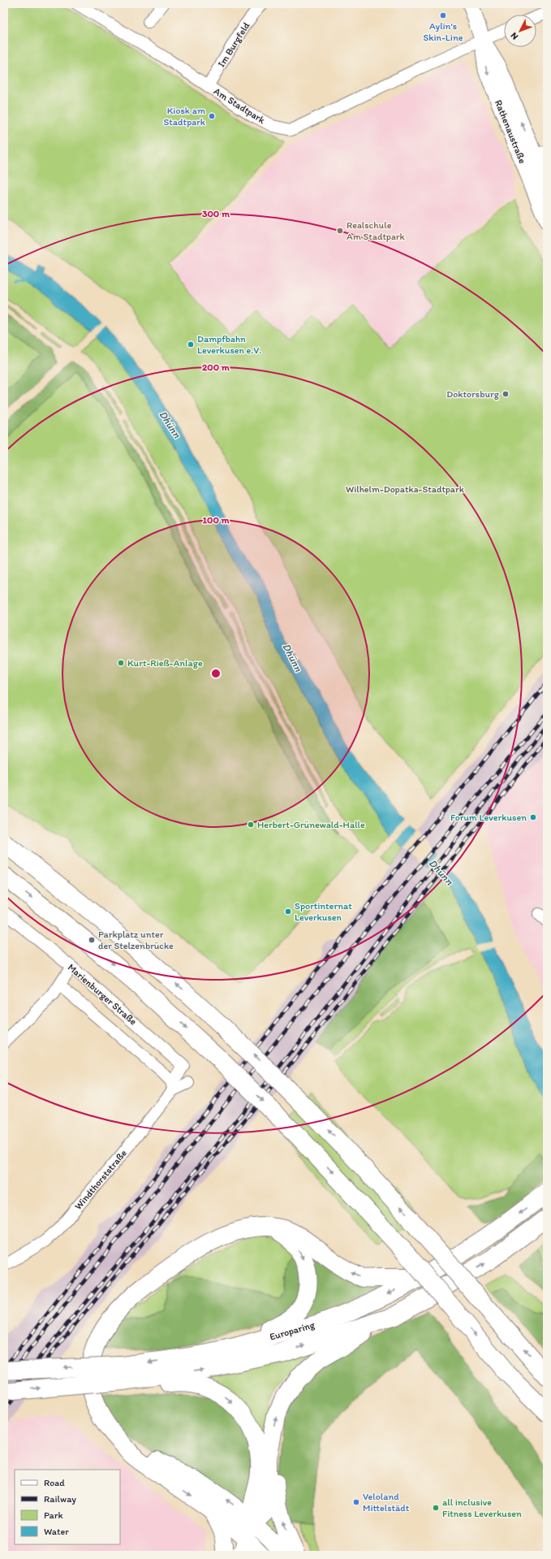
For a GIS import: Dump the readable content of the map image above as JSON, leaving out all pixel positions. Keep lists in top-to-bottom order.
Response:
{
  "streets": {
    "highway": ["Europaring"],
    "main road": ["Rathenaustraße"],
    "street": [
      "Im Burgfeld",
      "Am Stadtpark",
      "Marienburger Straße",
      "Windthorststraße"
    ]
  },
  "crossings": [
    ["Im Burgfeld", "Am Stadtpark"],
    ["Am Stadtpark", "Rathenaustraße"],
    ["Marienburger Straße", "Windthorststraße"]
  ],
  "water": ["Dhünn"],
  "parks": ["Wilhelm-Dopatka-Stadtpark"],
  "places": [
    "Aylin's Skin-Line",
    "Kiosk am Stadtpark",
    "Realschule Am Stadtpark",
    "Dampfbahn Leverkusen e.V.",
    "Doktorsburg",
    "Kurt-Rieß-Anlage",
    "Forum Leverkusen",
    "Herbert-Grünewald-Halle",
    "Sportinternat Leverkusen",
    "Parkplatz unter der Stelzenbrücke",
    "Veloland Mittelstädt",
    "all inclusive Fitness Leverkusen"
  ],
  "legend": [
    "Road",
    "Railway",
    "Park",
    "Water"
  ],
  "north": "bottom left",
  "rings": ["300 m", "200 m", "100 m"]
}
